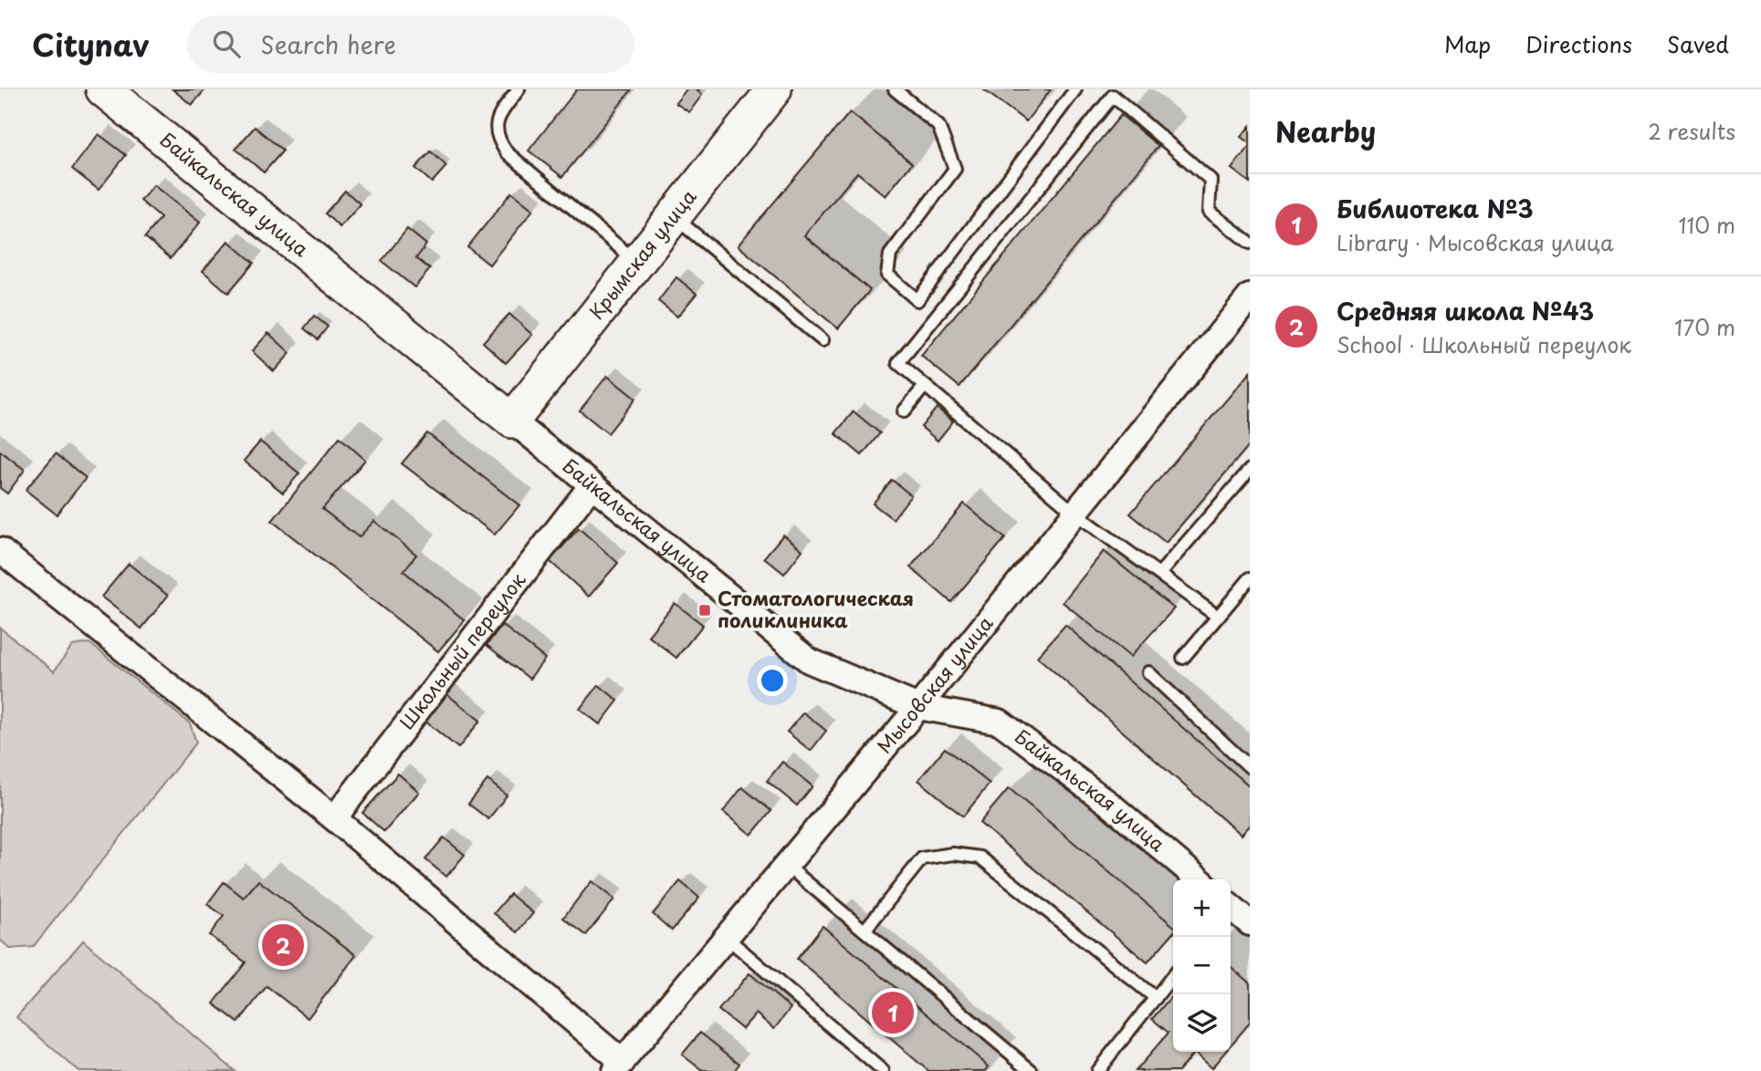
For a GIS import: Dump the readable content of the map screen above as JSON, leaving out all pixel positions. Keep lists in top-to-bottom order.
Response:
{
  "streets": {
    "main road": ["Байкальская улица", "Крымская улица"],
    "street": ["Школьный переулок", "Мысовская улица"]
  },
  "crossings": [
    ["Байкальская улица", "Крымская улица"],
    ["Байкальская улица", "Школьный переулок"],
    ["Байкальская улица", "Мысовская улица"]
  ],
  "places": {
    "transit": ["Стоматологическая поликлиника"]
  },
  "page": {
    "header": "Citynav",
    "search": "Search here",
    "nav": ["Map", "Directions", "Saved"],
    "heading": ["Nearby", "2 results"],
    "list": [
      {
        "mark": "1",
        "name": "Библиотека №3",
        "note": "Library · Мысовская улица",
        "value": "110 m"
      },
      {
        "mark": "2",
        "name": "Средняя школа №43",
        "note": "School · Школьный переулок",
        "value": "170 m"
      }
    ],
    "map_buttons": ["+", "−"],
    "pins": ["2", "1"]
  }
}
